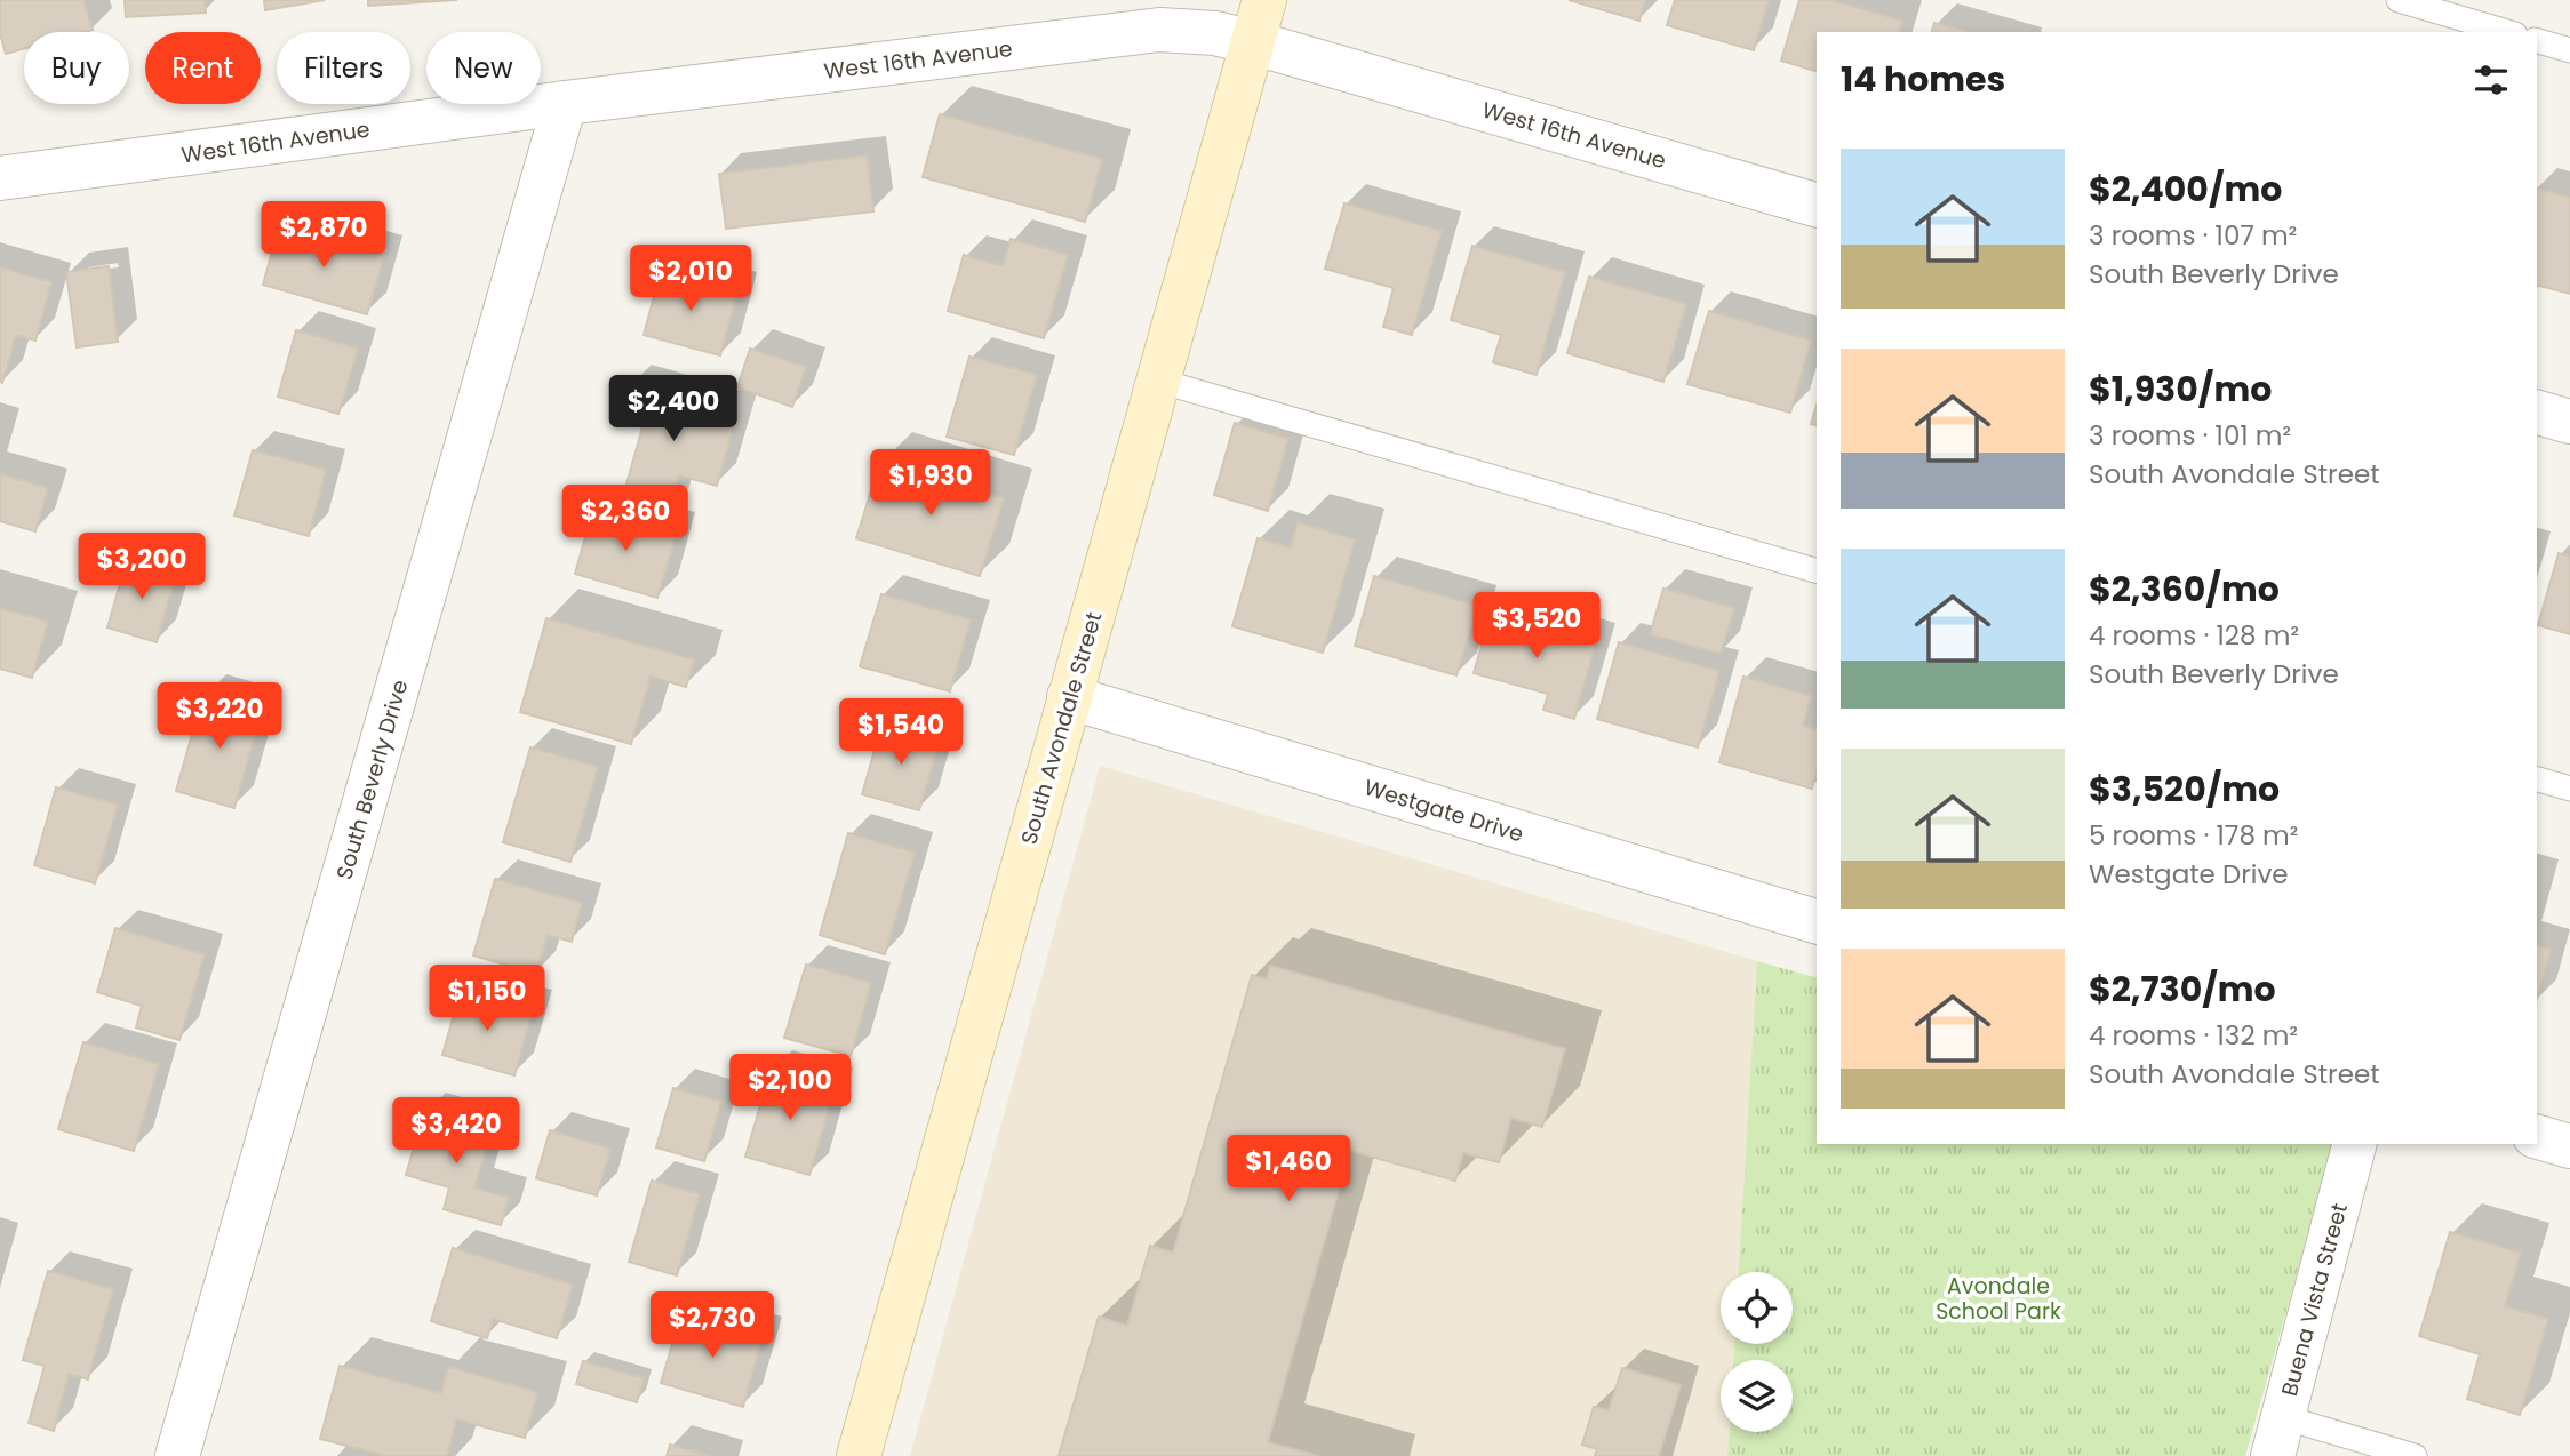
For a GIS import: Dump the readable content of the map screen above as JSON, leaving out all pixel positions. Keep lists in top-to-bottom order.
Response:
{
  "streets": {
    "main road": ["South Avondale Street"],
    "street": [
      "West 16th Avenue",
      "South Beverly Drive",
      "Westgate Drive",
      "Buena Vista Street"
    ]
  },
  "crossings": [
    ["West 16th Avenue", "South Avondale Street"],
    ["West 16th Avenue", "South Beverly Drive"],
    ["South Avondale Street", "Westgate Drive"]
  ],
  "parks": ["Avondale School Park"],
  "page": {
    "chip": [
      "Buy",
      "Rent",
      "Filters",
      "New"
    ],
    "heading": "14 homes",
    "list": [
      {
        "name": "$2,400/mo",
        "note": "3 rooms · 107 m² · South Beverly Drive"
      },
      {
        "name": "$1,930/mo",
        "note": "3 rooms · 101 m² · South Avondale Street"
      },
      {
        "name": "$2,360/mo",
        "note": "4 rooms · 128 m² · South Beverly Drive"
      },
      {
        "name": "$3,520/mo",
        "note": "5 rooms · 178 m² · Westgate Drive"
      },
      {
        "name": "$2,730/mo",
        "note": "4 rooms · 132 m² · South Avondale Street"
      }
    ],
    "price": [
      "$2,870",
      "$2,010",
      "$2,400",
      "$1,930",
      "$2,360",
      "$3,200",
      "$3,520",
      "$3,220",
      "$1,540",
      "$1,150",
      "$2,100",
      "$3,420",
      "$1,460",
      "$2,730"
    ]
  }
}
